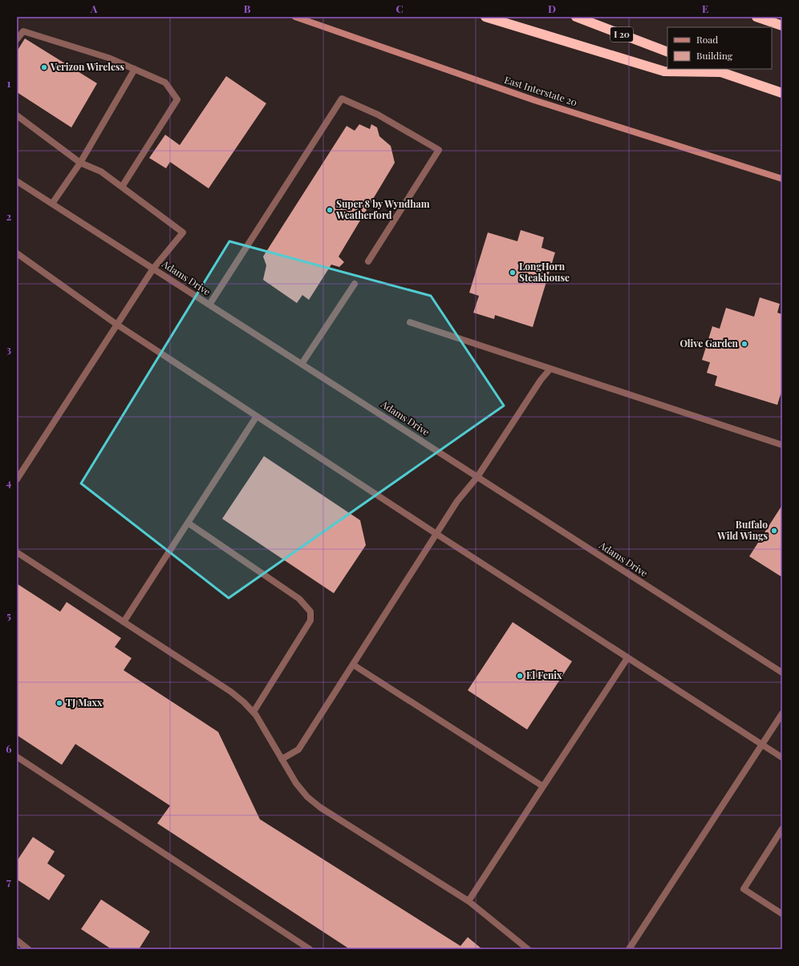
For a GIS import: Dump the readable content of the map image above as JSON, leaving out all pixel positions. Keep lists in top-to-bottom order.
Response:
{
  "streets": {
    "highway": ["I 20"],
    "main road": ["East Interstate 20"],
    "street": ["Adams Drive"]
  },
  "places": [
    "Verizon Wireless",
    "Super 8 by Wyndham Weatherford",
    "LongHorn Steakhouse",
    "Olive Garden",
    "Buffalo Wild Wings",
    "El Fenix",
    "TJ Maxx"
  ],
  "legend": ["Road", "Building"],
  "grid": {
    "columns": [
      "A",
      "B",
      "C",
      "D",
      "E"
    ],
    "rows": [
      "1",
      "2",
      "3",
      "4",
      "5",
      "6",
      "7"
    ]
  }
}
